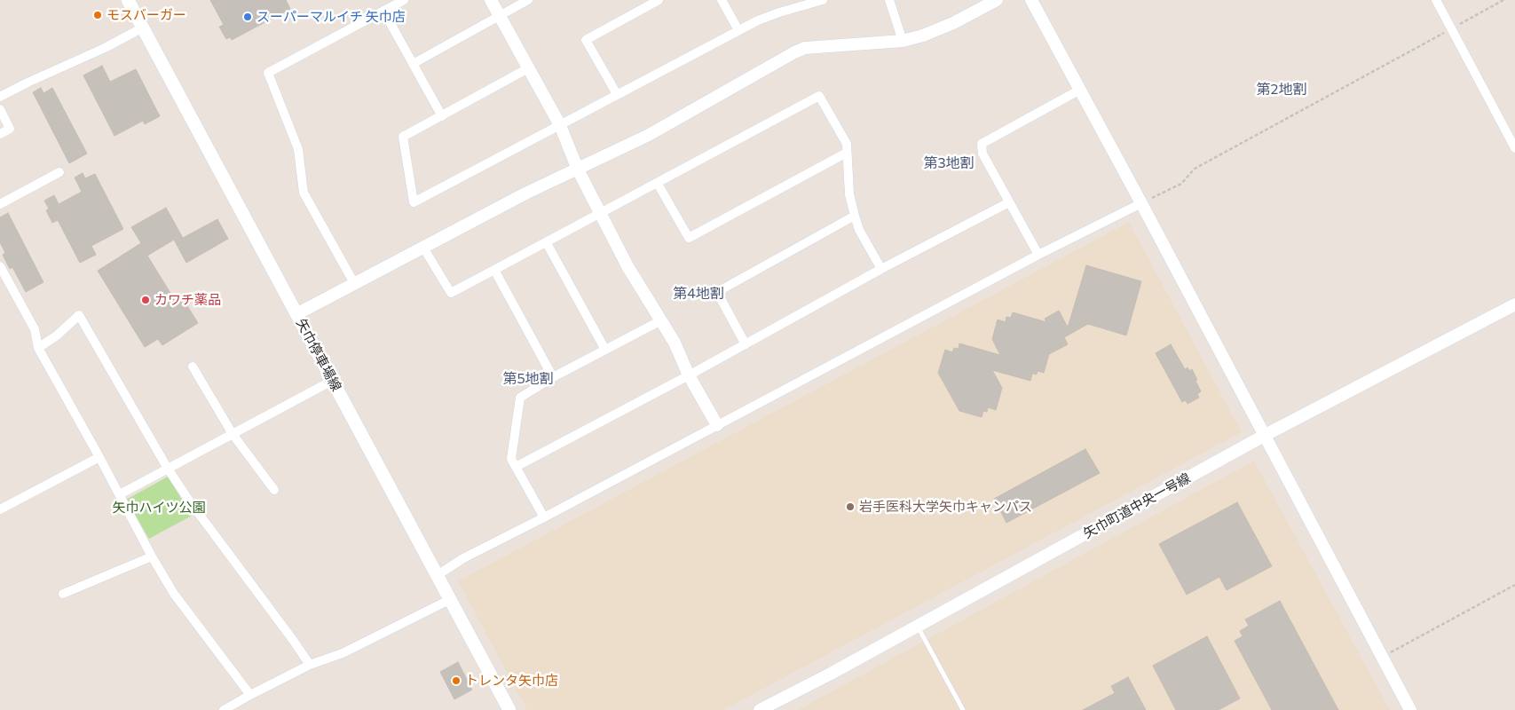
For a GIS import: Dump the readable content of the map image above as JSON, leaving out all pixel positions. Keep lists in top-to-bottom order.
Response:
{
  "streets": {
    "main road": ["矢巾停車場線"],
    "street": ["矢巾町道中央一号線"]
  },
  "districts": [
    "第2地割",
    "第3地割",
    "第4地割",
    "第5地割"
  ],
  "parks": ["矢巾ハイツ公園"],
  "places": [
    "モスバーガー",
    "スーパーマルイチ 矢巾店",
    "カワチ薬品",
    "岩手医科大学矢巾キャンパス",
    "トレンタ矢巾店"
  ]
}
